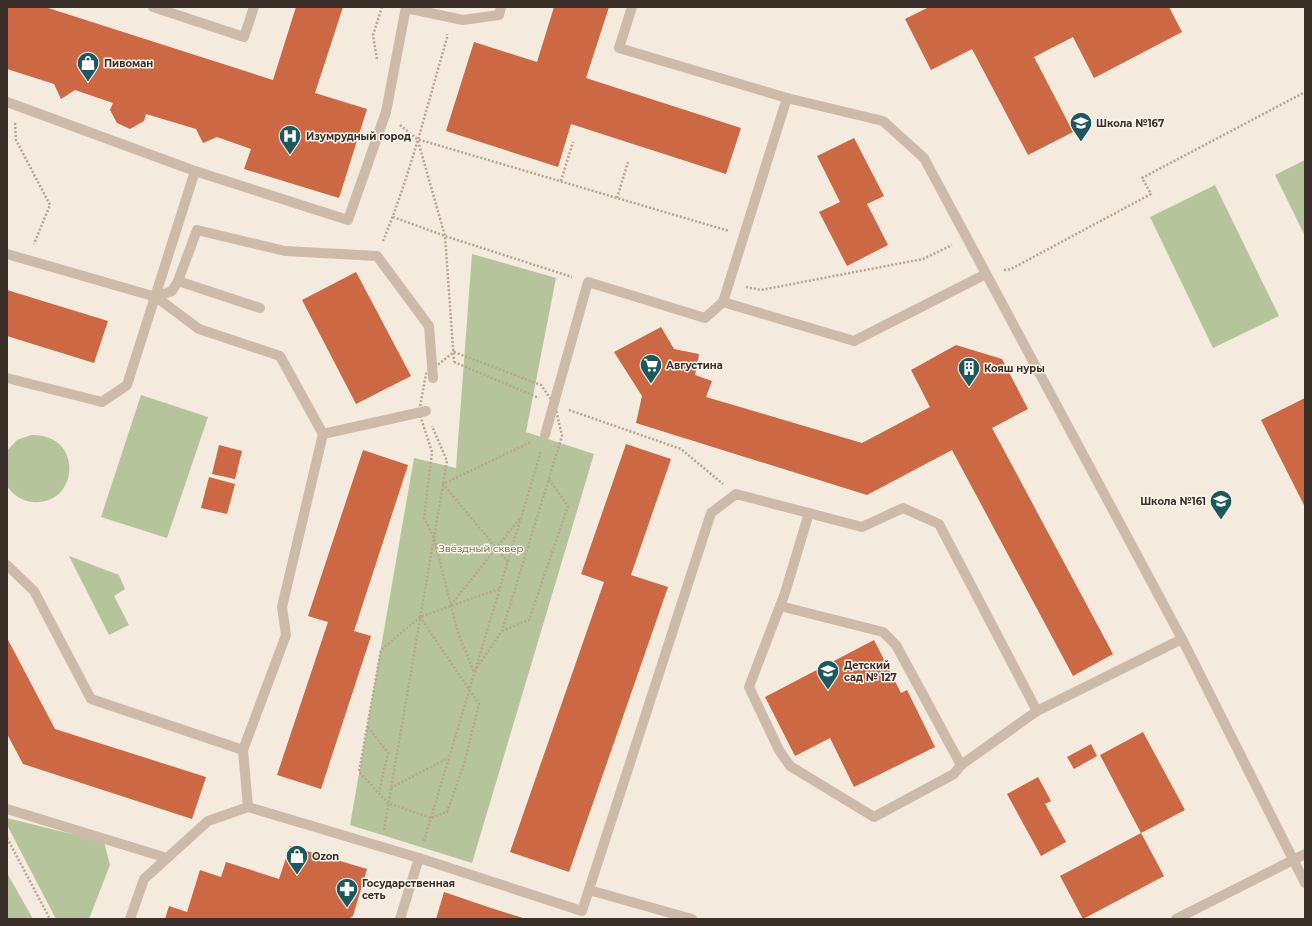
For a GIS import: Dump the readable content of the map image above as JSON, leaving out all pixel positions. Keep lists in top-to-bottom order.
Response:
{
  "parks": ["Звёздный сквер"],
  "places": {
    "shop": ["Пивоман", "Ozon"],
    "school or university": ["Школа №167", "Школа №161", "Детский сад № 127"],
    "hospital": ["Изумрудный город"],
    "supermarket": ["Августина"],
    "building": ["Кояш нуры"],
    "pharmacy": ["Государственная сеть"]
  }
}
